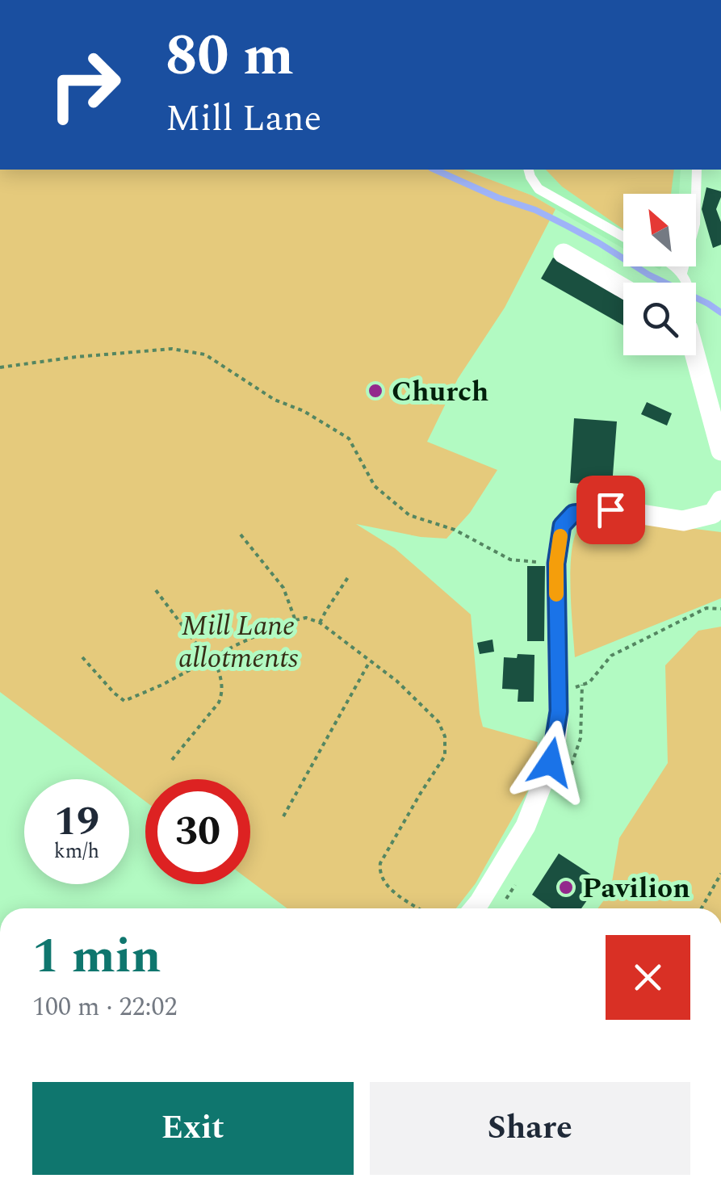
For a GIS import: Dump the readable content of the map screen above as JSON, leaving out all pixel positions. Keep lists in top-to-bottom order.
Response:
{
  "parks": ["Mill Lane allotments"],
  "places": ["Church", "Pavilion"],
  "north": "top left",
  "page": {
    "turn": ["80 m", "Mill Lane"],
    "speed": "19 km/h",
    "limit": "30",
    "heading": ["1 min", "100 m · 22:02"],
    "buttons": ["Exit", "Share"]
  }
}
